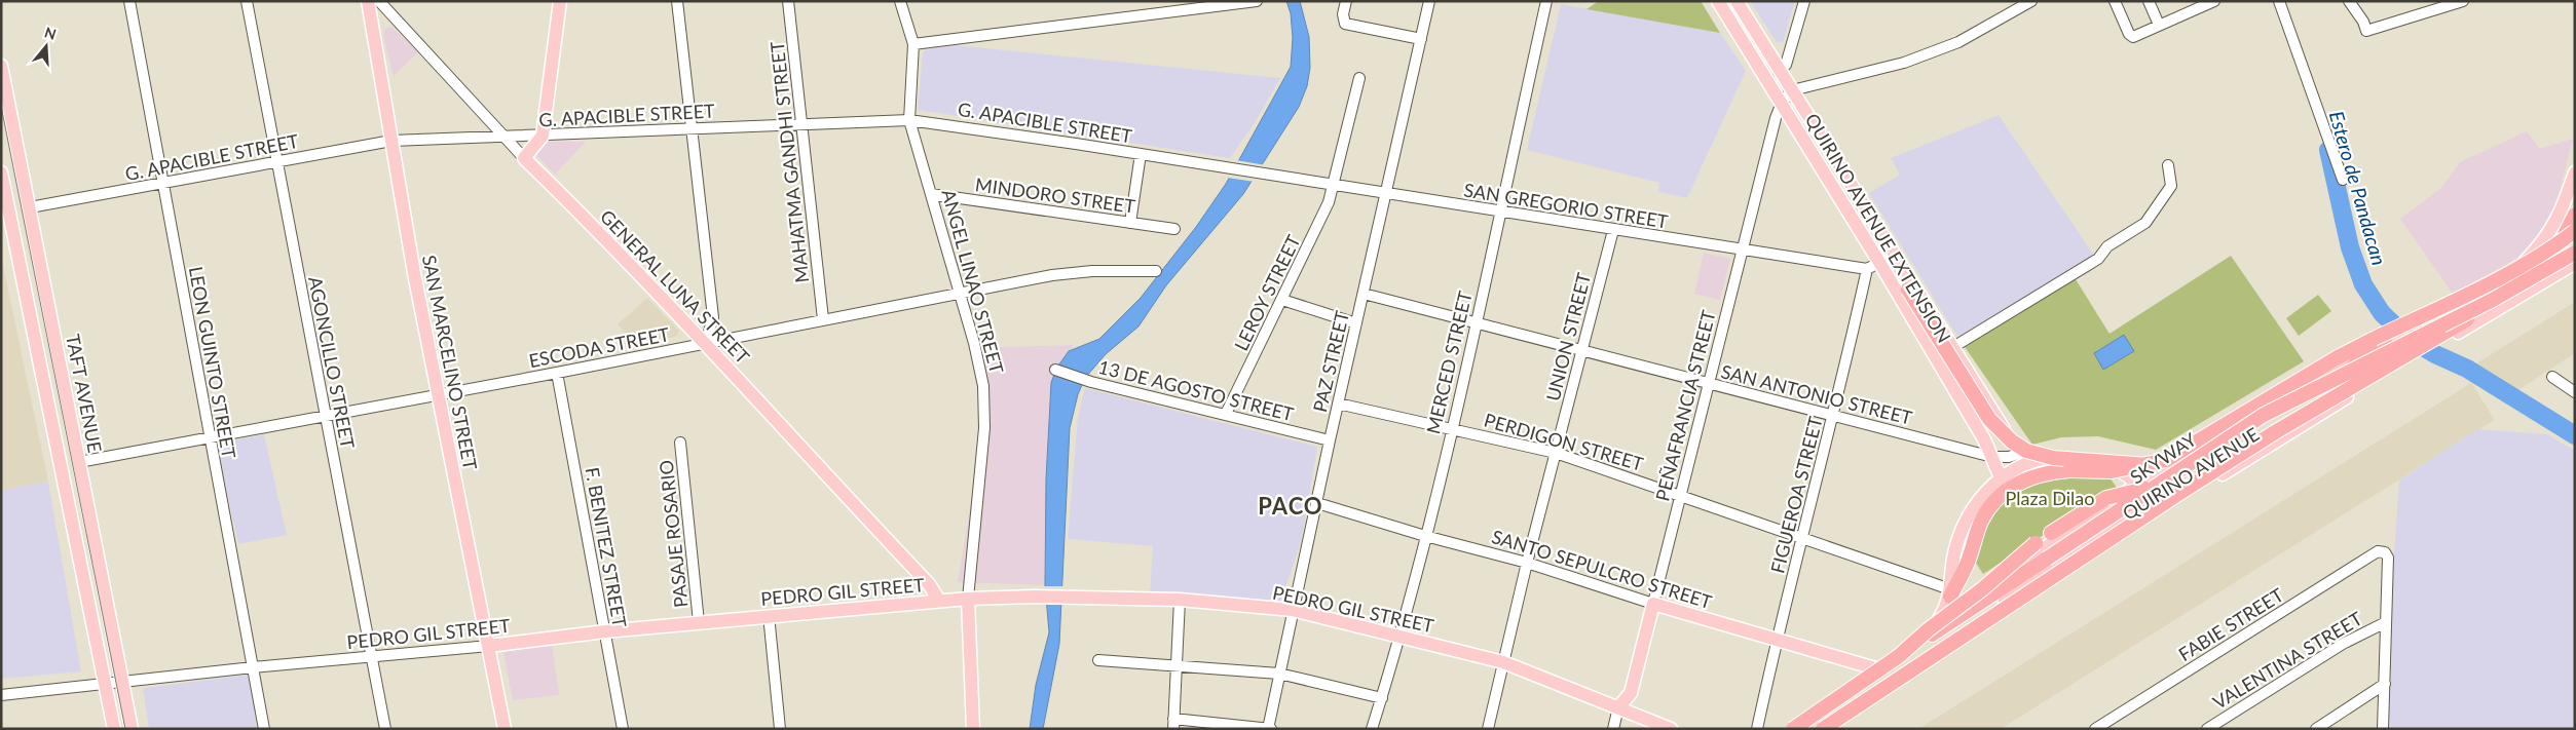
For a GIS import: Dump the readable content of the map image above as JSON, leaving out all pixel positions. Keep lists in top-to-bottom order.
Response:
{
  "streets": {
    "highway": ["SKYWAY"],
    "main road": [
      "QUIRINO AVENUE EXTENSION",
      "ANGEL LINAO STREET",
      "GENERAL LUNA STREET",
      "SAN MARCELINO STREET",
      "TAFT AVENUE",
      "PEÑAFRANCIA STREET",
      "QUIRINO AVENUE",
      "SANTO SEPULCRO STREET",
      "PEDRO GIL STREET"
    ],
    "street": [
      "G. APACIBLE STREET",
      "MAHATMA GANDHI STREET",
      "MINDORO STREET",
      "SAN GREGORIO STREET",
      "LEROY STREET",
      "UNION STREET",
      "ESCODA STREET",
      "PAZ STREET",
      "LEON GUINTO STREET",
      "AGONCILLO STREET",
      "MERCED STREET",
      "13 DE AGOSTO STREET",
      "SAN ANTONIO STREET",
      "PERDIGON STREET",
      "FIGUEROA STREET",
      "PASAJE ROSARIO",
      "F. BENITEZ STREET",
      "FABIE STREET",
      "VALENTINA STREET"
    ]
  },
  "crossings": [
    ["G. APACIBLE STREET", "MAHATMA GANDHI STREET"],
    ["G. APACIBLE STREET", "SAN GREGORIO STREET"],
    ["G. APACIBLE STREET", "ANGEL LINAO STREET"],
    ["G. APACIBLE STREET", "GENERAL LUNA STREET"],
    ["G. APACIBLE STREET", "LEON GUINTO STREET"],
    ["G. APACIBLE STREET", "AGONCILLO STREET"],
    ["G. APACIBLE STREET", "SAN MARCELINO STREET"],
    ["G. APACIBLE STREET", "TAFT AVENUE"],
    ["MAHATMA GANDHI STREET", "ESCODA STREET"],
    ["MINDORO STREET", "ANGEL LINAO STREET"],
    ["SAN GREGORIO STREET", "QUIRINO AVENUE EXTENSION"],
    ["SAN GREGORIO STREET", "LEROY STREET"],
    ["SAN GREGORIO STREET", "UNION STREET"],
    ["SAN GREGORIO STREET", "PAZ STREET"],
    ["SAN GREGORIO STREET", "MERCED STREET"],
    ["SAN GREGORIO STREET", "PEÑAFRANCIA STREET"],
    ["SAN GREGORIO STREET", "FIGUEROA STREET"],
    ["QUIRINO AVENUE EXTENSION", "SAN ANTONIO STREET"],
    ["QUIRINO AVENUE EXTENSION", "PEÑAFRANCIA STREET"],
    ["QUIRINO AVENUE EXTENSION", "QUIRINO AVENUE"],
    ["ANGEL LINAO STREET", "ESCODA STREET"],
    ["ANGEL LINAO STREET", "PEDRO GIL STREET"],
    ["GENERAL LUNA STREET", "ESCODA STREET"],
    ["GENERAL LUNA STREET", "PEDRO GIL STREET"],
    ["LEROY STREET", "13 DE AGOSTO STREET"],
    ["UNION STREET", "SAN ANTONIO STREET"],
    ["UNION STREET", "PERDIGON STREET"],
    ["UNION STREET", "SANTO SEPULCRO STREET"],
    ["UNION STREET", "PEDRO GIL STREET"],
    ["ESCODA STREET", "LEON GUINTO STREET"],
    ["ESCODA STREET", "AGONCILLO STREET"],
    ["ESCODA STREET", "SAN MARCELINO STREET"],
    ["ESCODA STREET", "TAFT AVENUE"],
    ["ESCODA STREET", "F. BENITEZ STREET"],
    ["PAZ STREET", "13 DE AGOSTO STREET"],
    ["PAZ STREET", "SAN ANTONIO STREET"],
    ["PAZ STREET", "PERDIGON STREET"],
    ["PAZ STREET", "SANTO SEPULCRO STREET"],
    ["PAZ STREET", "PEDRO GIL STREET"],
    ["LEON GUINTO STREET", "PEDRO GIL STREET"],
    ["AGONCILLO STREET", "PEDRO GIL STREET"],
    ["SAN MARCELINO STREET", "PEDRO GIL STREET"],
    ["MERCED STREET", "SAN ANTONIO STREET"],
    ["MERCED STREET", "PERDIGON STREET"],
    ["MERCED STREET", "SANTO SEPULCRO STREET"],
    ["MERCED STREET", "PEDRO GIL STREET"],
    ["TAFT AVENUE", "PEDRO GIL STREET"],
    ["SAN ANTONIO STREET", "PEÑAFRANCIA STREET"],
    ["SAN ANTONIO STREET", "QUIRINO AVENUE"],
    ["SAN ANTONIO STREET", "FIGUEROA STREET"],
    ["PEÑAFRANCIA STREET", "PERDIGON STREET"],
    ["PEÑAFRANCIA STREET", "SANTO SEPULCRO STREET"],
    ["PEÑAFRANCIA STREET", "PEDRO GIL STREET"],
    ["PERDIGON STREET", "QUIRINO AVENUE"],
    ["PERDIGON STREET", "FIGUEROA STREET"],
    ["SKYWAY", "QUIRINO AVENUE"],
    ["QUIRINO AVENUE", "SANTO SEPULCRO STREET"],
    ["FIGUEROA STREET", "SANTO SEPULCRO STREET"],
    ["PASAJE ROSARIO", "PEDRO GIL STREET"],
    ["F. BENITEZ STREET", "PEDRO GIL STREET"],
    ["FABIE STREET", "VALENTINA STREET"]
  ],
  "districts": ["PACO"],
  "water": ["Estero de Pandacan"],
  "parks": ["Plaza Dilao"],
  "north": "top"
}
